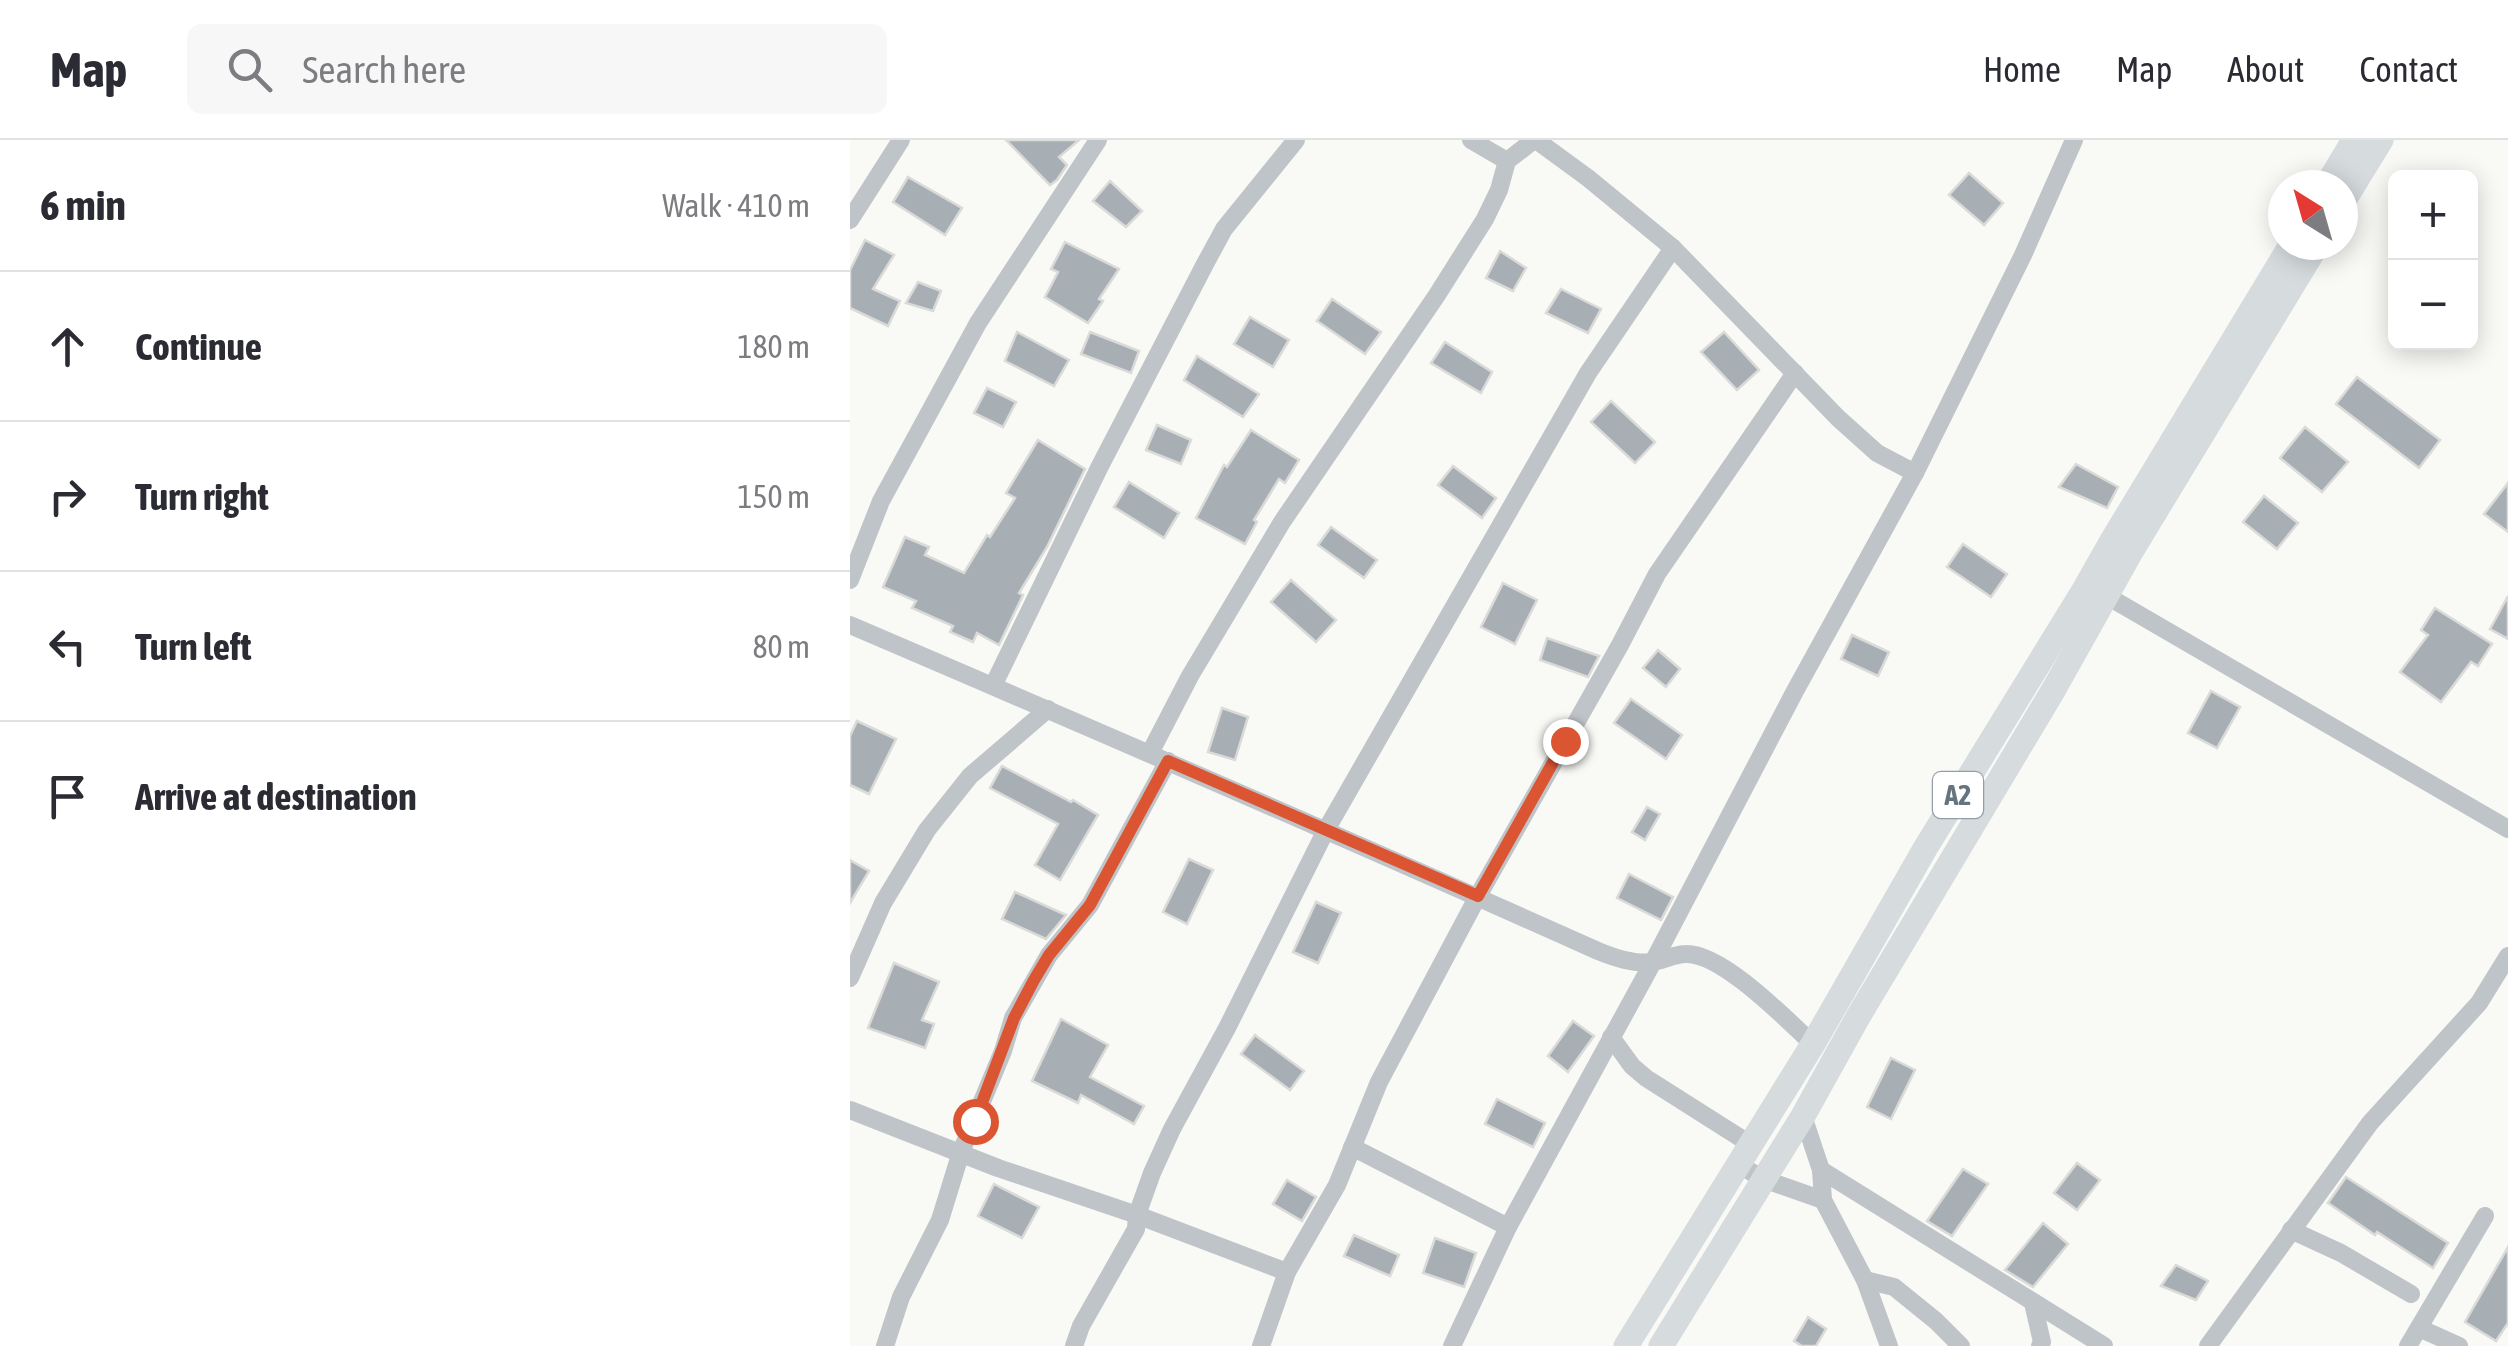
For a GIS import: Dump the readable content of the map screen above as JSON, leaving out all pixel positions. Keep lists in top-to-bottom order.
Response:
{
  "streets": {
    "highway": ["A2"]
  },
  "north": "top left",
  "page": {
    "header": "Map",
    "search": "Search here",
    "nav": [
      "Home",
      "Map",
      "About",
      "Contact"
    ],
    "heading": ["6 min", "Walk · 410 m"],
    "map_buttons": ["+", "−"],
    "list": [
      ["Continue", "180 m"],
      ["Turn right", "150 m"],
      ["Turn left", "80 m"],
      "Arrive at destination"
    ]
  }
}
